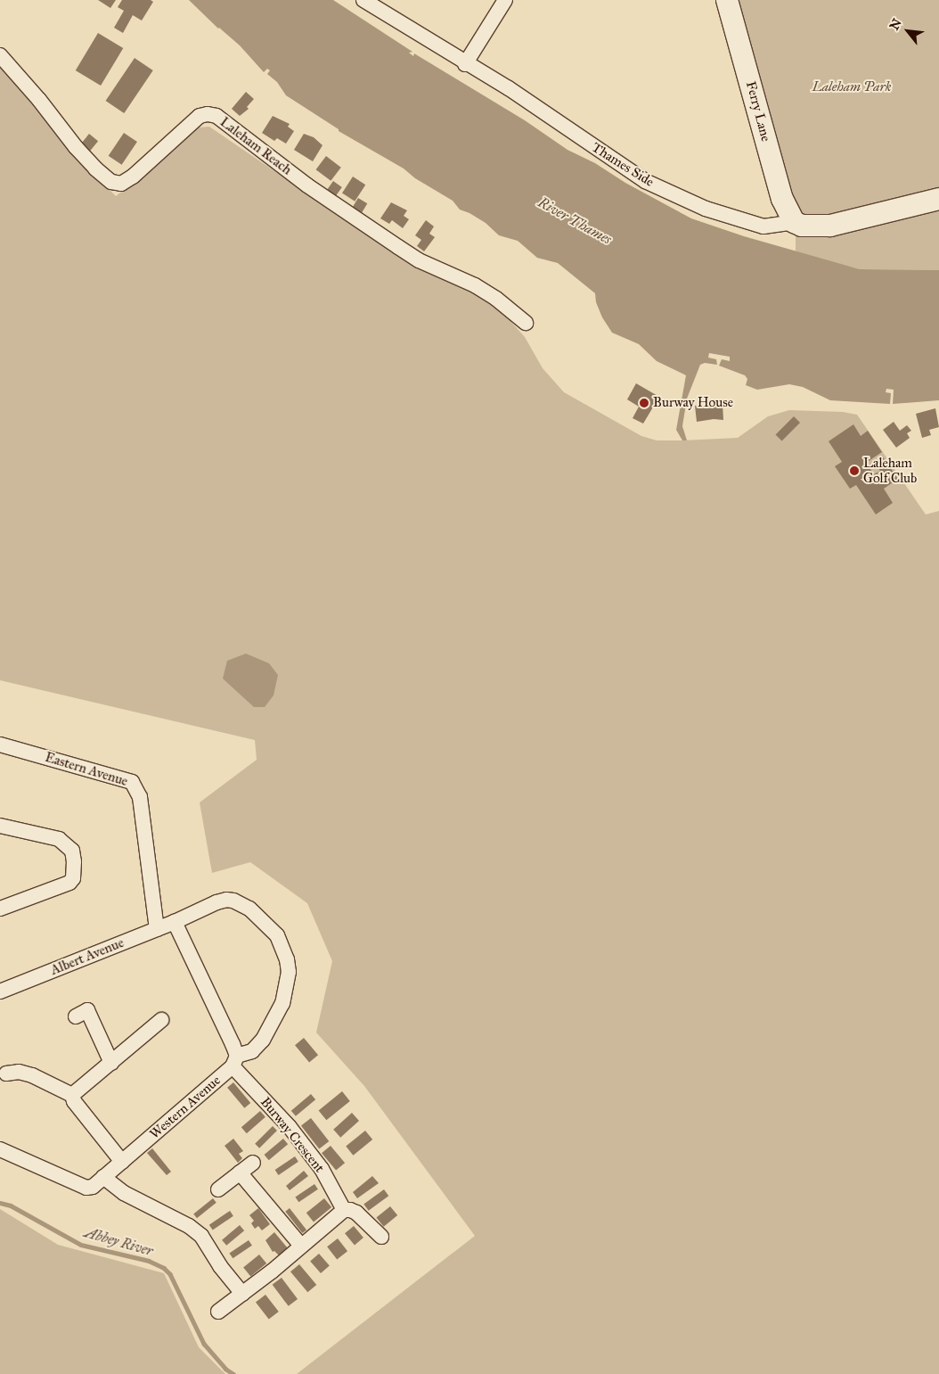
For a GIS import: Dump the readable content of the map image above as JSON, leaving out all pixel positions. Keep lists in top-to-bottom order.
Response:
{
  "streets": {
    "street": [
      "Ferry Lane",
      "Laleham Reach",
      "Thames Side",
      "Eastern Avenue",
      "Albert Avenue",
      "Western Avenue",
      "Burway Crescent"
    ]
  },
  "crossings": [
    ["Ferry Lane", "Thames Side"],
    ["Eastern Avenue", "Albert Avenue"],
    ["Albert Avenue", "Western Avenue"],
    ["Western Avenue", "Burway Crescent"]
  ],
  "water": ["River Thames", "Abbey River"],
  "parks": ["Laleham Park"],
  "places": ["Burway House", "Laleham Golf Club"],
  "north": "top left"
}
